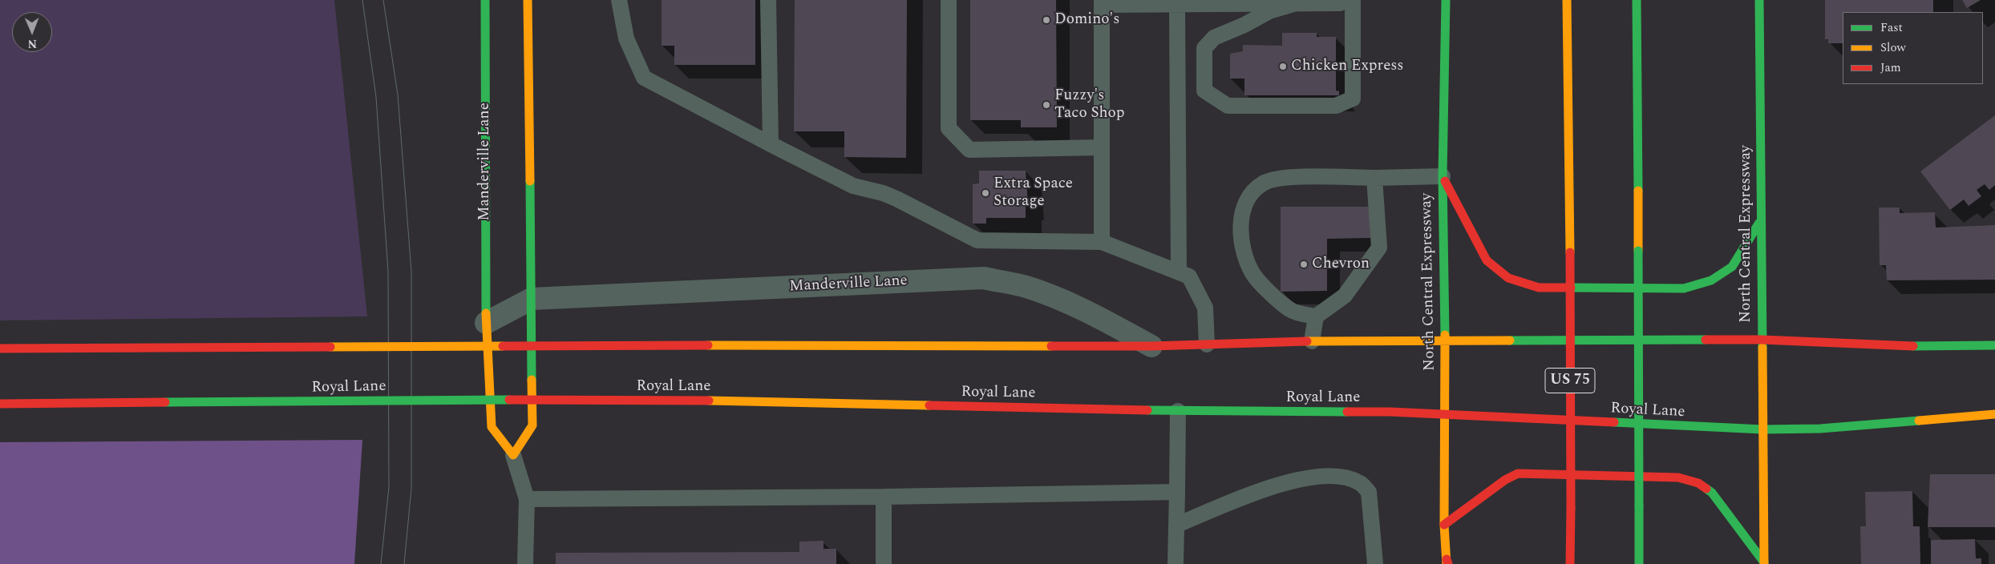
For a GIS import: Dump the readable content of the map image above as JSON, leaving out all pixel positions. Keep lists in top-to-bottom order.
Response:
{
  "streets": {
    "main road": [
      "Manderville Lane",
      "North Central Expressway",
      "US 75",
      "Royal Lane"
    ]
  },
  "crossings": [
    ["North Central Expressway", "Royal Lane"]
  ],
  "places": [
    "Domino's",
    "Chicken Express",
    "Fuzzy's Taco Shop",
    "Extra Space Storage",
    "Chevron"
  ],
  "legend": ["Fast", "Slow", "Jam"],
  "north": "bottom"
}
